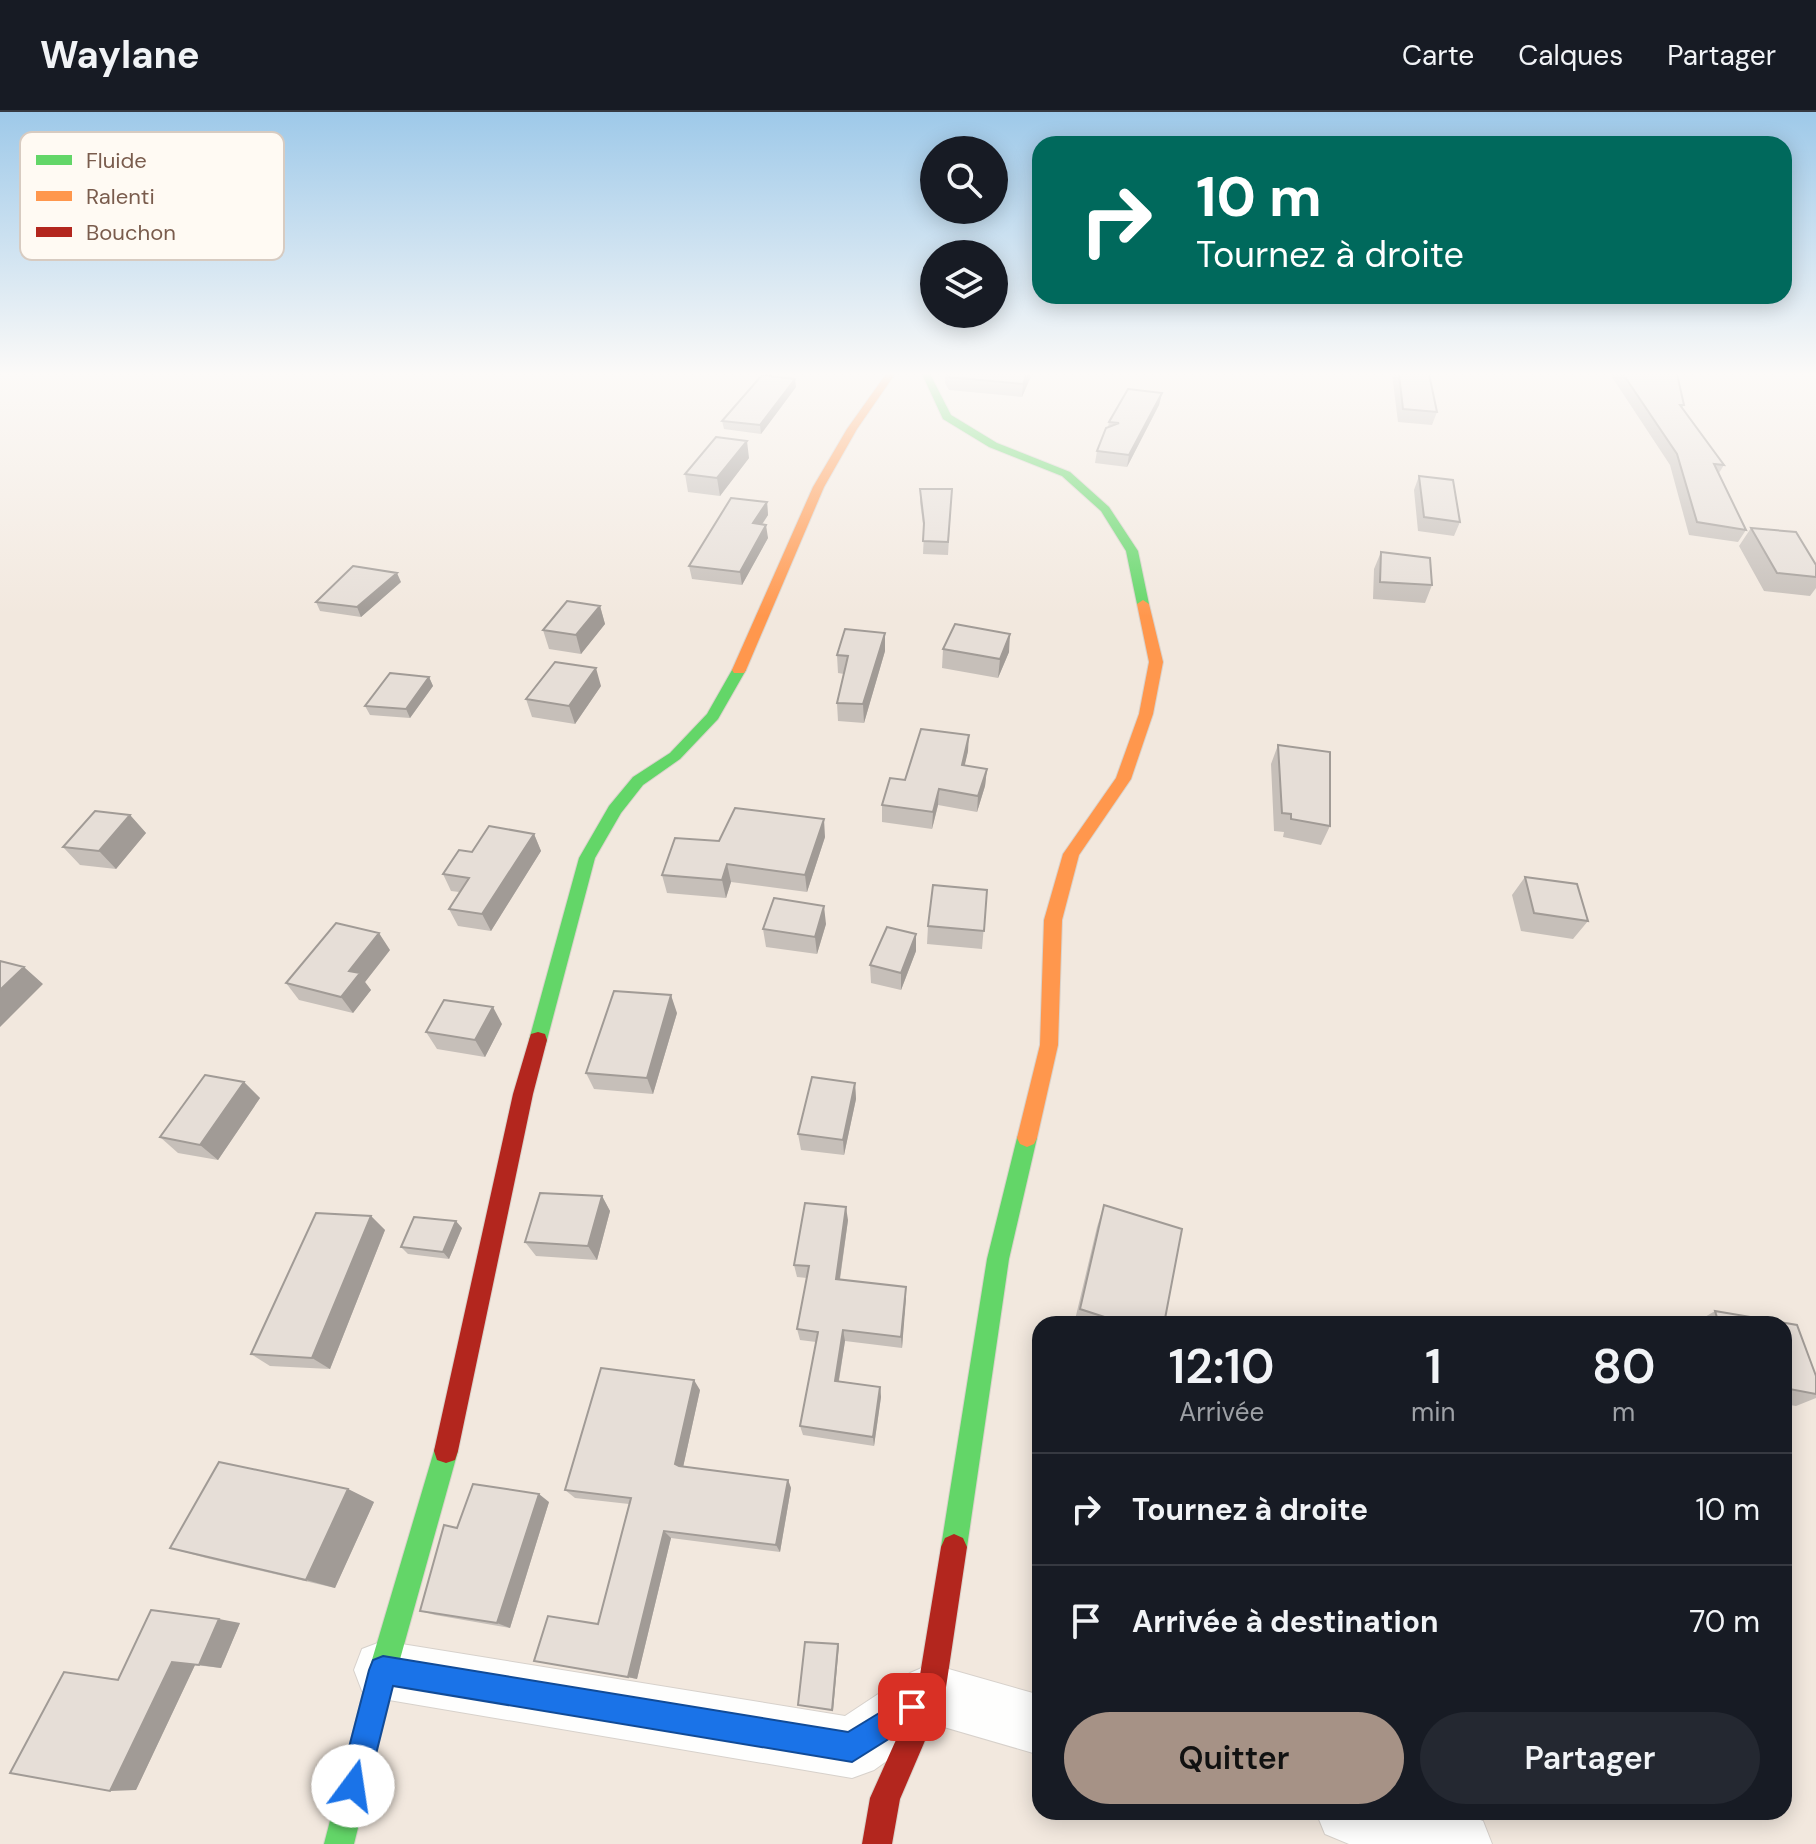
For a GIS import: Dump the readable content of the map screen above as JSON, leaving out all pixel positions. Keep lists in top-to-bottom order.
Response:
{
  "legend": ["Fluide", "Ralenti", "Bouchon"],
  "page": {
    "header": "Waylane",
    "nav": ["Carte", "Calques", "Partager"],
    "turn": ["10 m", "Tournez à droite"],
    "eta": [
      "12:10",
      "Arrivée",
      "1",
      "min",
      "80",
      "m"
    ],
    "list": [
      {
        "name": "Tournez à droite",
        "value": "10 m"
      },
      {
        "name": "Arrivée à destination",
        "value": "70 m"
      }
    ],
    "buttons": ["Quitter", "Partager"]
  }
}
